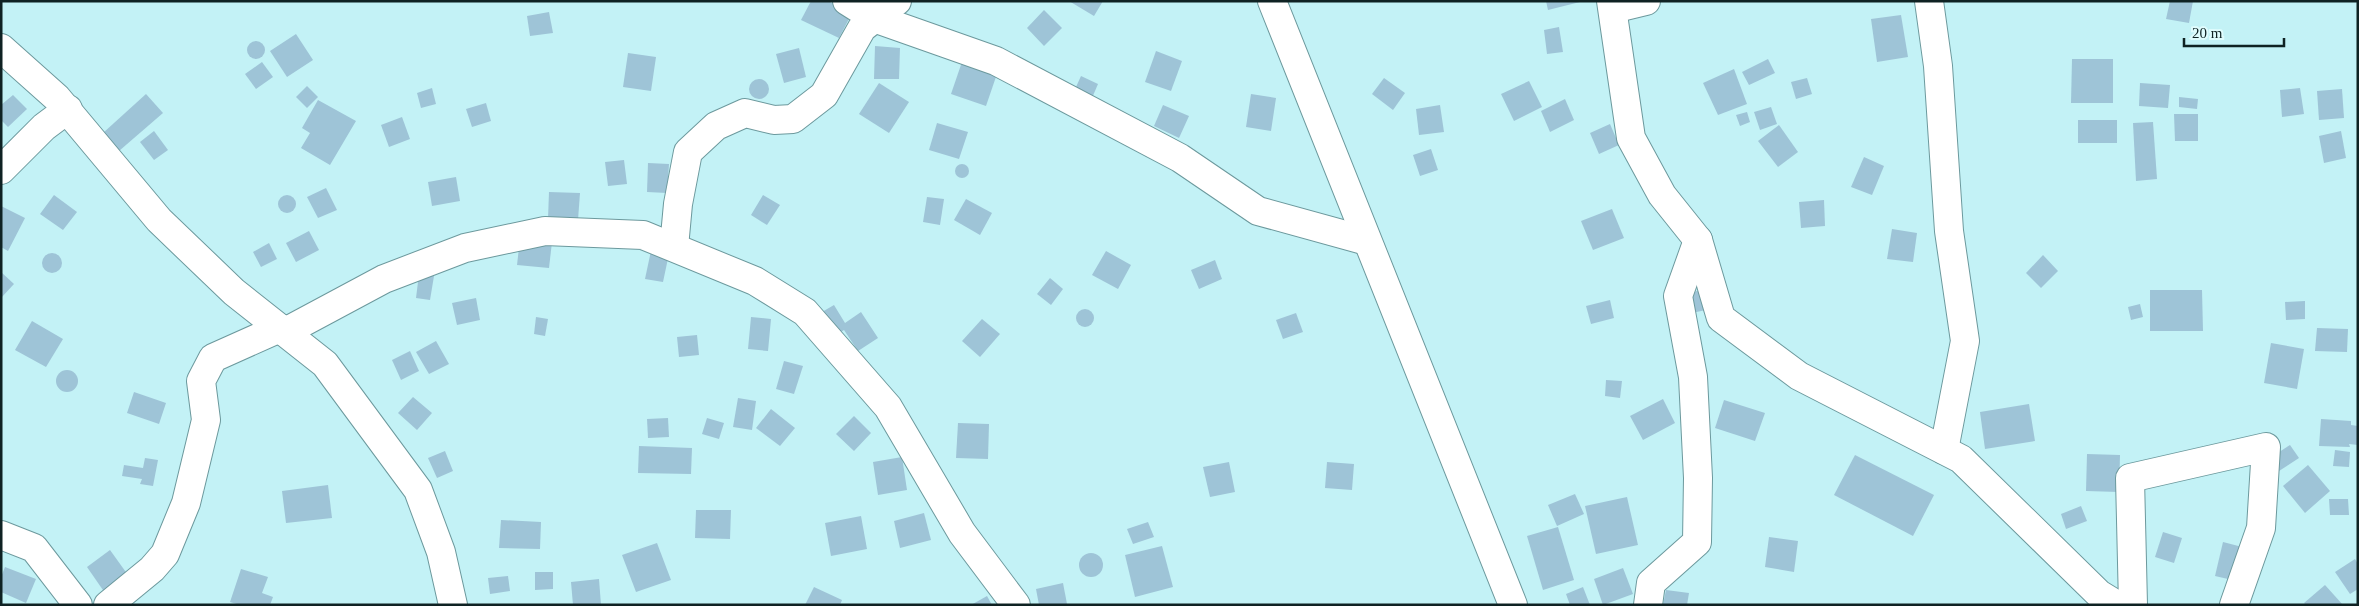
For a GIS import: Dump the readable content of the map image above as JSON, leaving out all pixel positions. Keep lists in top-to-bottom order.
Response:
{
  "scale_bar": "20 m"
}
